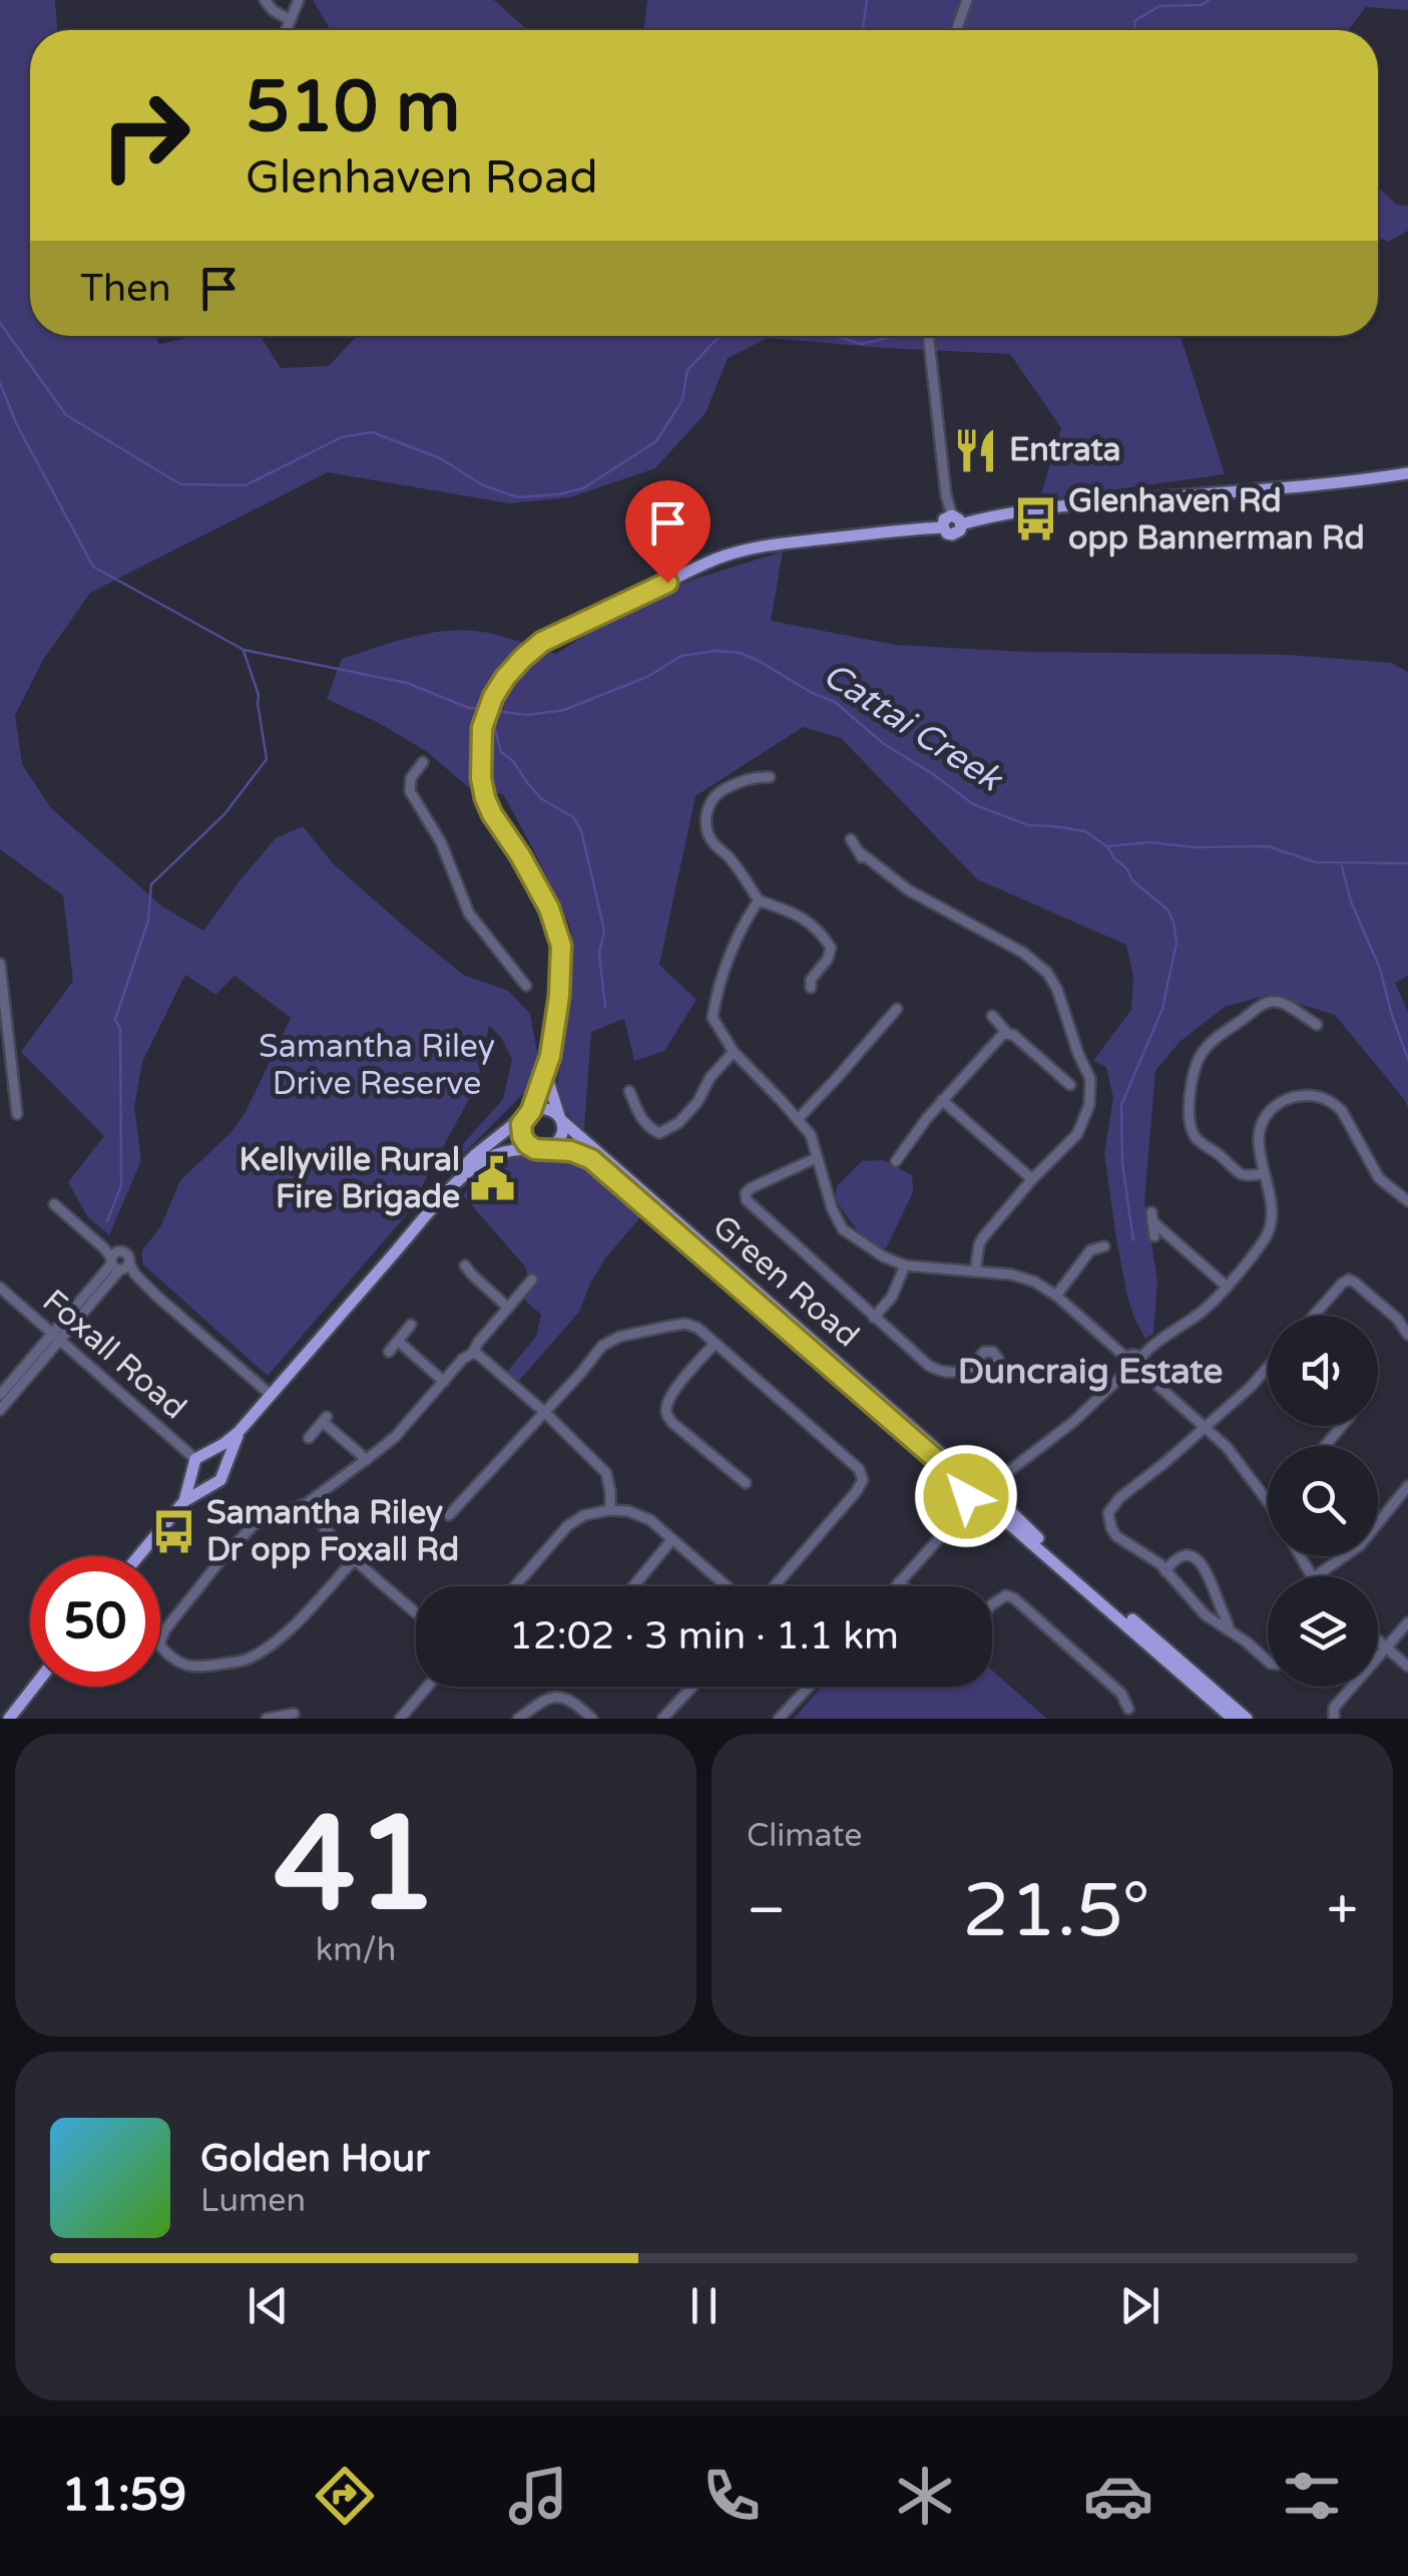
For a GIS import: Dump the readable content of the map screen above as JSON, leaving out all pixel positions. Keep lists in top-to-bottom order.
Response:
{
  "streets": {
    "main road": ["Green Road"],
    "street": ["Foxall Road"]
  },
  "districts": ["Duncraig Estate"],
  "water": ["Cattai Creek"],
  "parks": ["Samantha Riley Drive Reserve"],
  "places": {
    "restaurant": ["Entrata"],
    "bus stop": ["Glenhaven Rd opp Bannerman Rd", "Samantha Riley Dr opp Foxall Rd"],
    "public building": ["Kellyville Rural Fire Brigade"]
  },
  "page": {
    "turn": ["510 m", "Glenhaven Road"],
    "then": "Then",
    "limit": "50",
    "trip": "12:02 · 3 min · 1.1 km",
    "tile": [
      ["41", "km/h"],
      "Climate"
    ],
    "heat": ["−", "21.5°", "+"],
    "song": ["Golden Hour", "Lumen"],
    "tabs": "11:59"
  }
}
